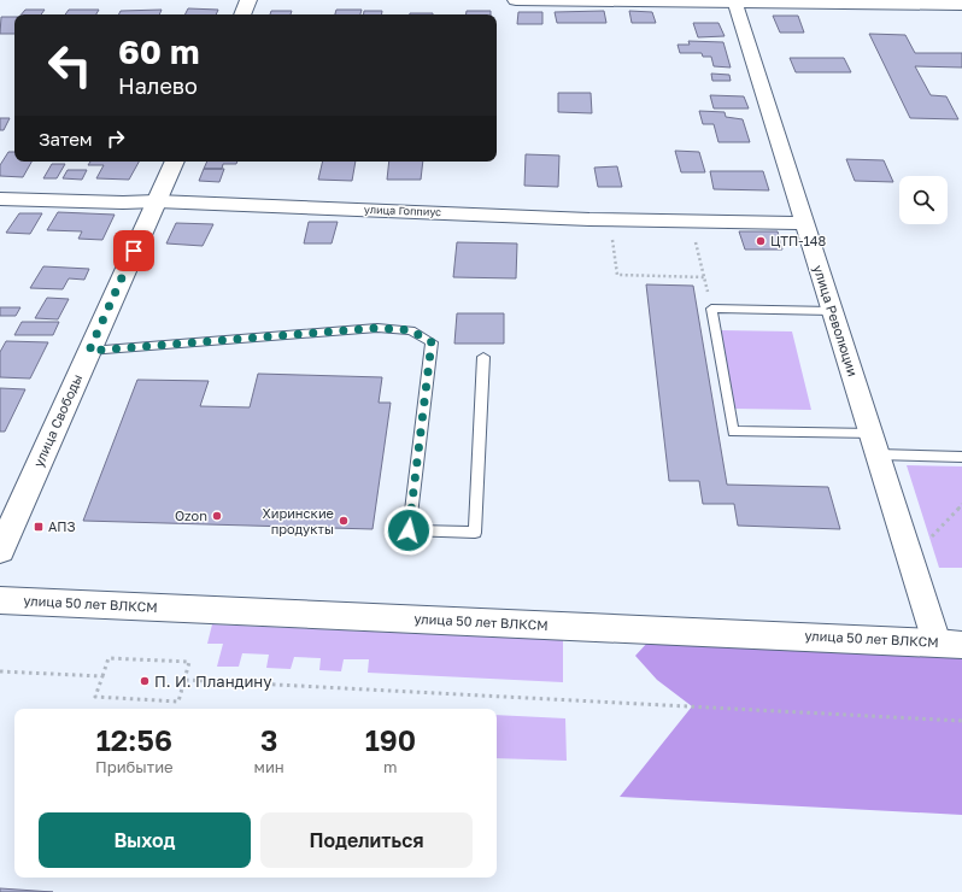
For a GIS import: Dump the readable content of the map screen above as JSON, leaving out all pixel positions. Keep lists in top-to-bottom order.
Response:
{
  "streets": {
    "street": [
      "улица Гоппиус",
      "улица Революции",
      "улица Свободы",
      "улица 50 лет ВЛКСМ"
    ]
  },
  "crossings": [
    ["улица Гоппиус", "улица Революции"],
    ["улица Гоппиус", "улица Свободы"],
    ["улица Революции", "улица 50 лет ВЛКСМ"]
  ],
  "places": {
    "other": [
      "ЦТП-148",
      "Ozon",
      "Хиринские продукты",
      "П. И. Пландину"
    ],
    "transit": ["АПЗ"]
  },
  "page": {
    "turn": ["60 m", "Налево"],
    "then": "Затем",
    "eta": [
      "12:56",
      "Прибытие",
      "3",
      "мин",
      "190",
      "m"
    ],
    "buttons": ["Выход", "Поделиться"]
  }
}
